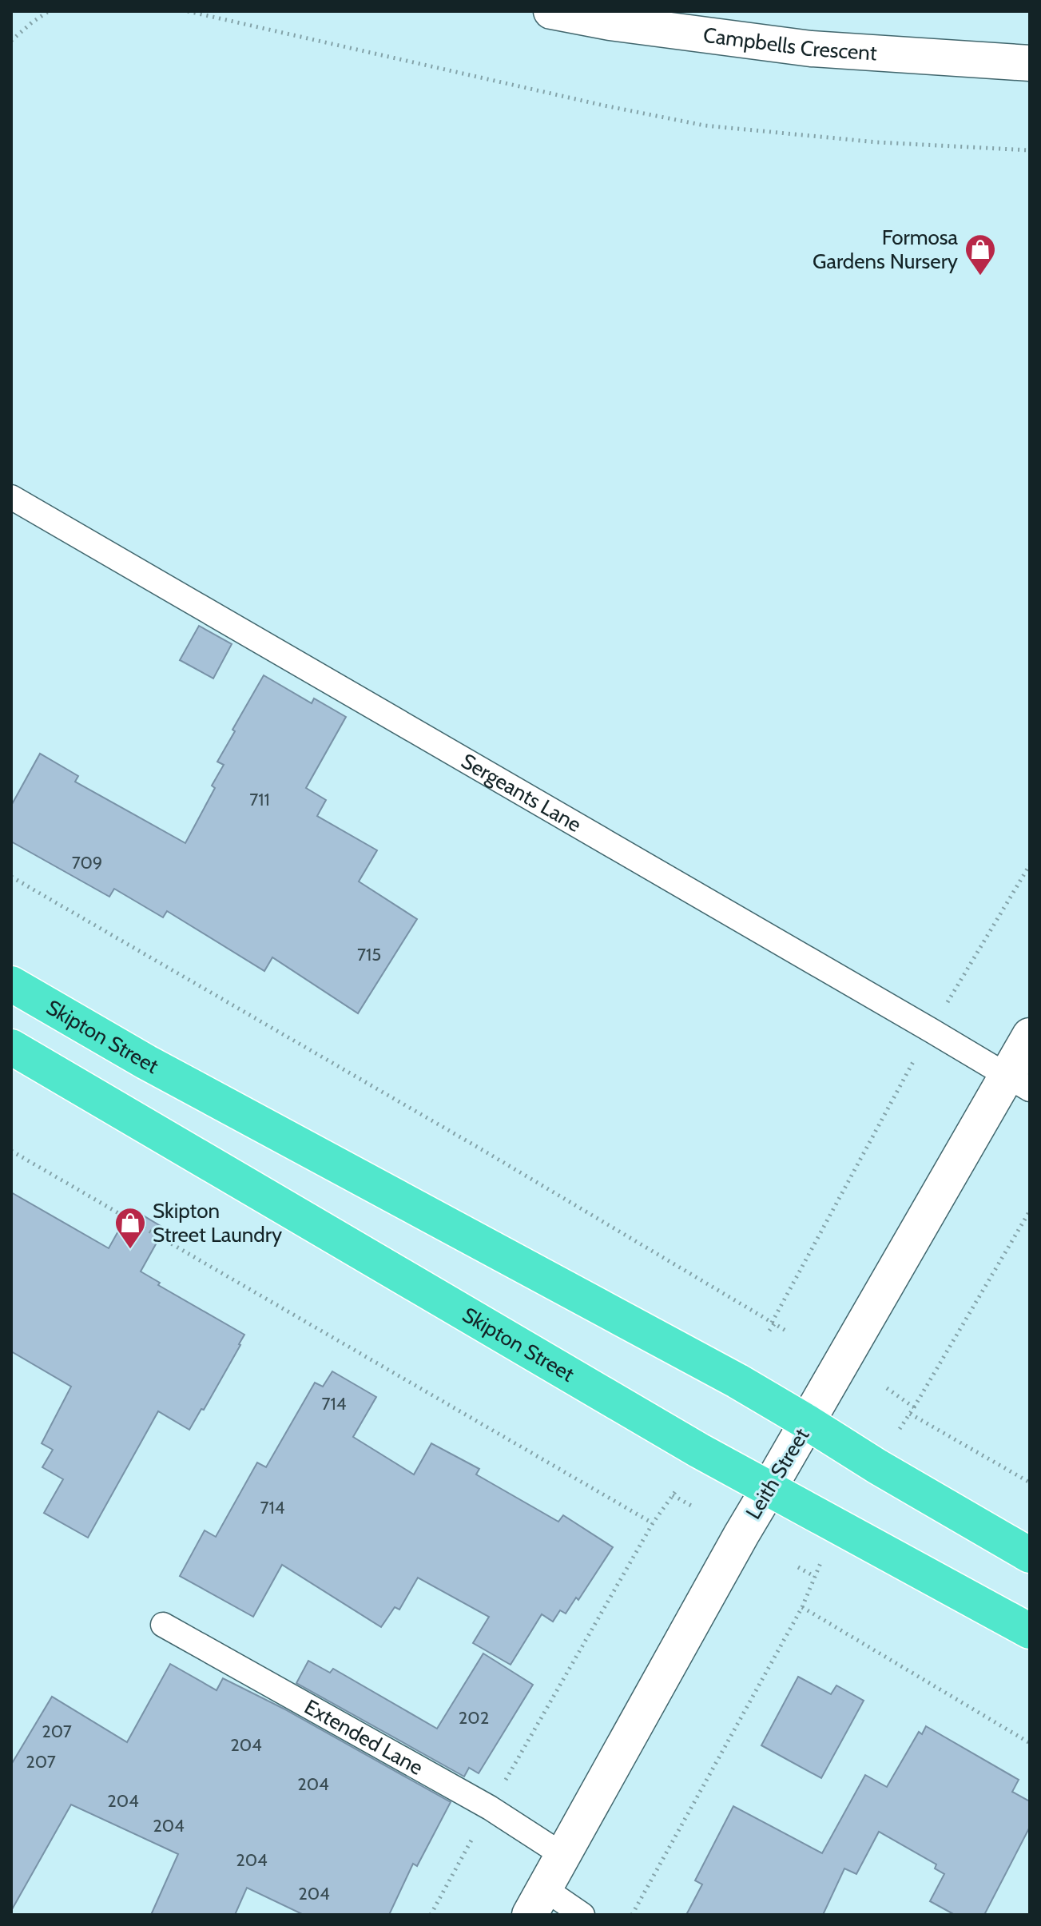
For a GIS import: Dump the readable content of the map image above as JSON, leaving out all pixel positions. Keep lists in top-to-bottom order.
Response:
{
  "streets": {
    "highway": ["Skipton Street"],
    "street": ["Campbells Crescent", "Leith Street"],
    "lane": ["Sergeants Lane", "Extended Lane"]
  },
  "crossings": [
    ["Sergeants Lane", "Leith Street"],
    ["Skipton Street", "Leith Street"],
    ["Leith Street", "Extended Lane"]
  ],
  "places": {
    "shop": ["Formosa Gardens Nursery", "Skipton Street Laundry"]
  },
  "house_numbers": [
    "711",
    "709",
    "715",
    "714",
    "714",
    "202",
    "207",
    "204",
    "207",
    "204",
    "204",
    "204",
    "204",
    "204"
  ]
}
